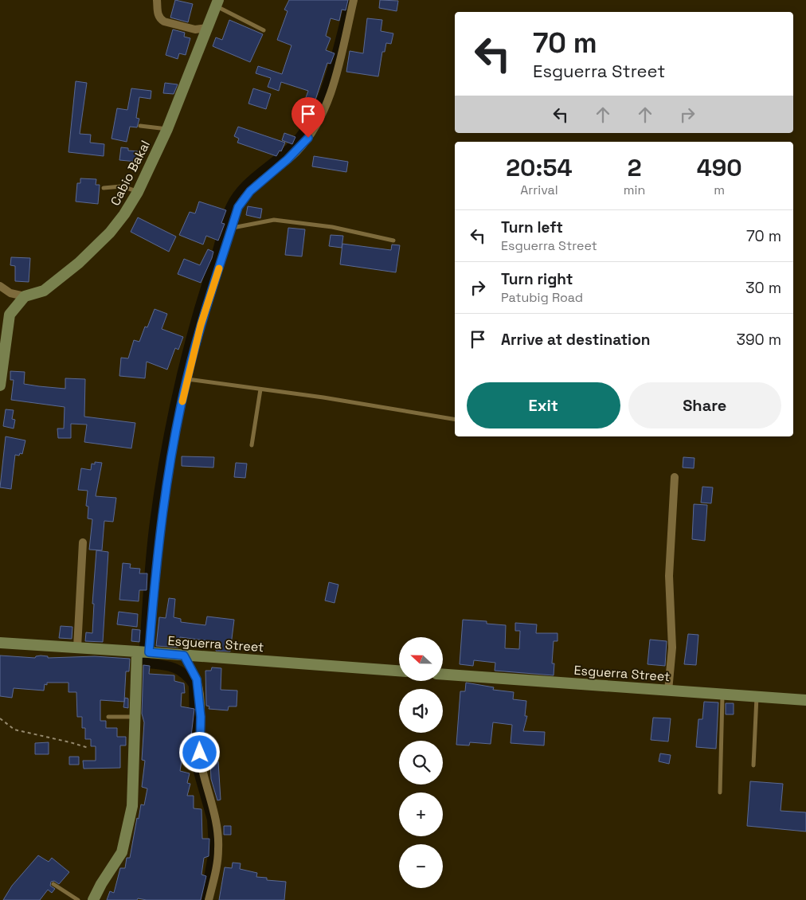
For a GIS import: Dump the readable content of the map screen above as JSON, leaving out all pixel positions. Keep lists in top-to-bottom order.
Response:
{
  "streets": {
    "main road": ["Cabio Bakal", "Esguerra Street"]
  },
  "north": "left",
  "page": {
    "turn": ["70 m", "Esguerra Street"],
    "eta": [
      "20:54",
      "Arrival",
      "2",
      "min",
      "490",
      "m"
    ],
    "list": [
      {
        "name": "Turn left",
        "note": "Esguerra Street",
        "value": "70 m"
      },
      {
        "name": "Turn right",
        "note": "Patubig Road",
        "value": "30 m"
      },
      {
        "name": "Arrive at destination",
        "value": "390 m"
      }
    ],
    "buttons": ["Exit", "Share"],
    "map_buttons": ["+", "−"]
  }
}
